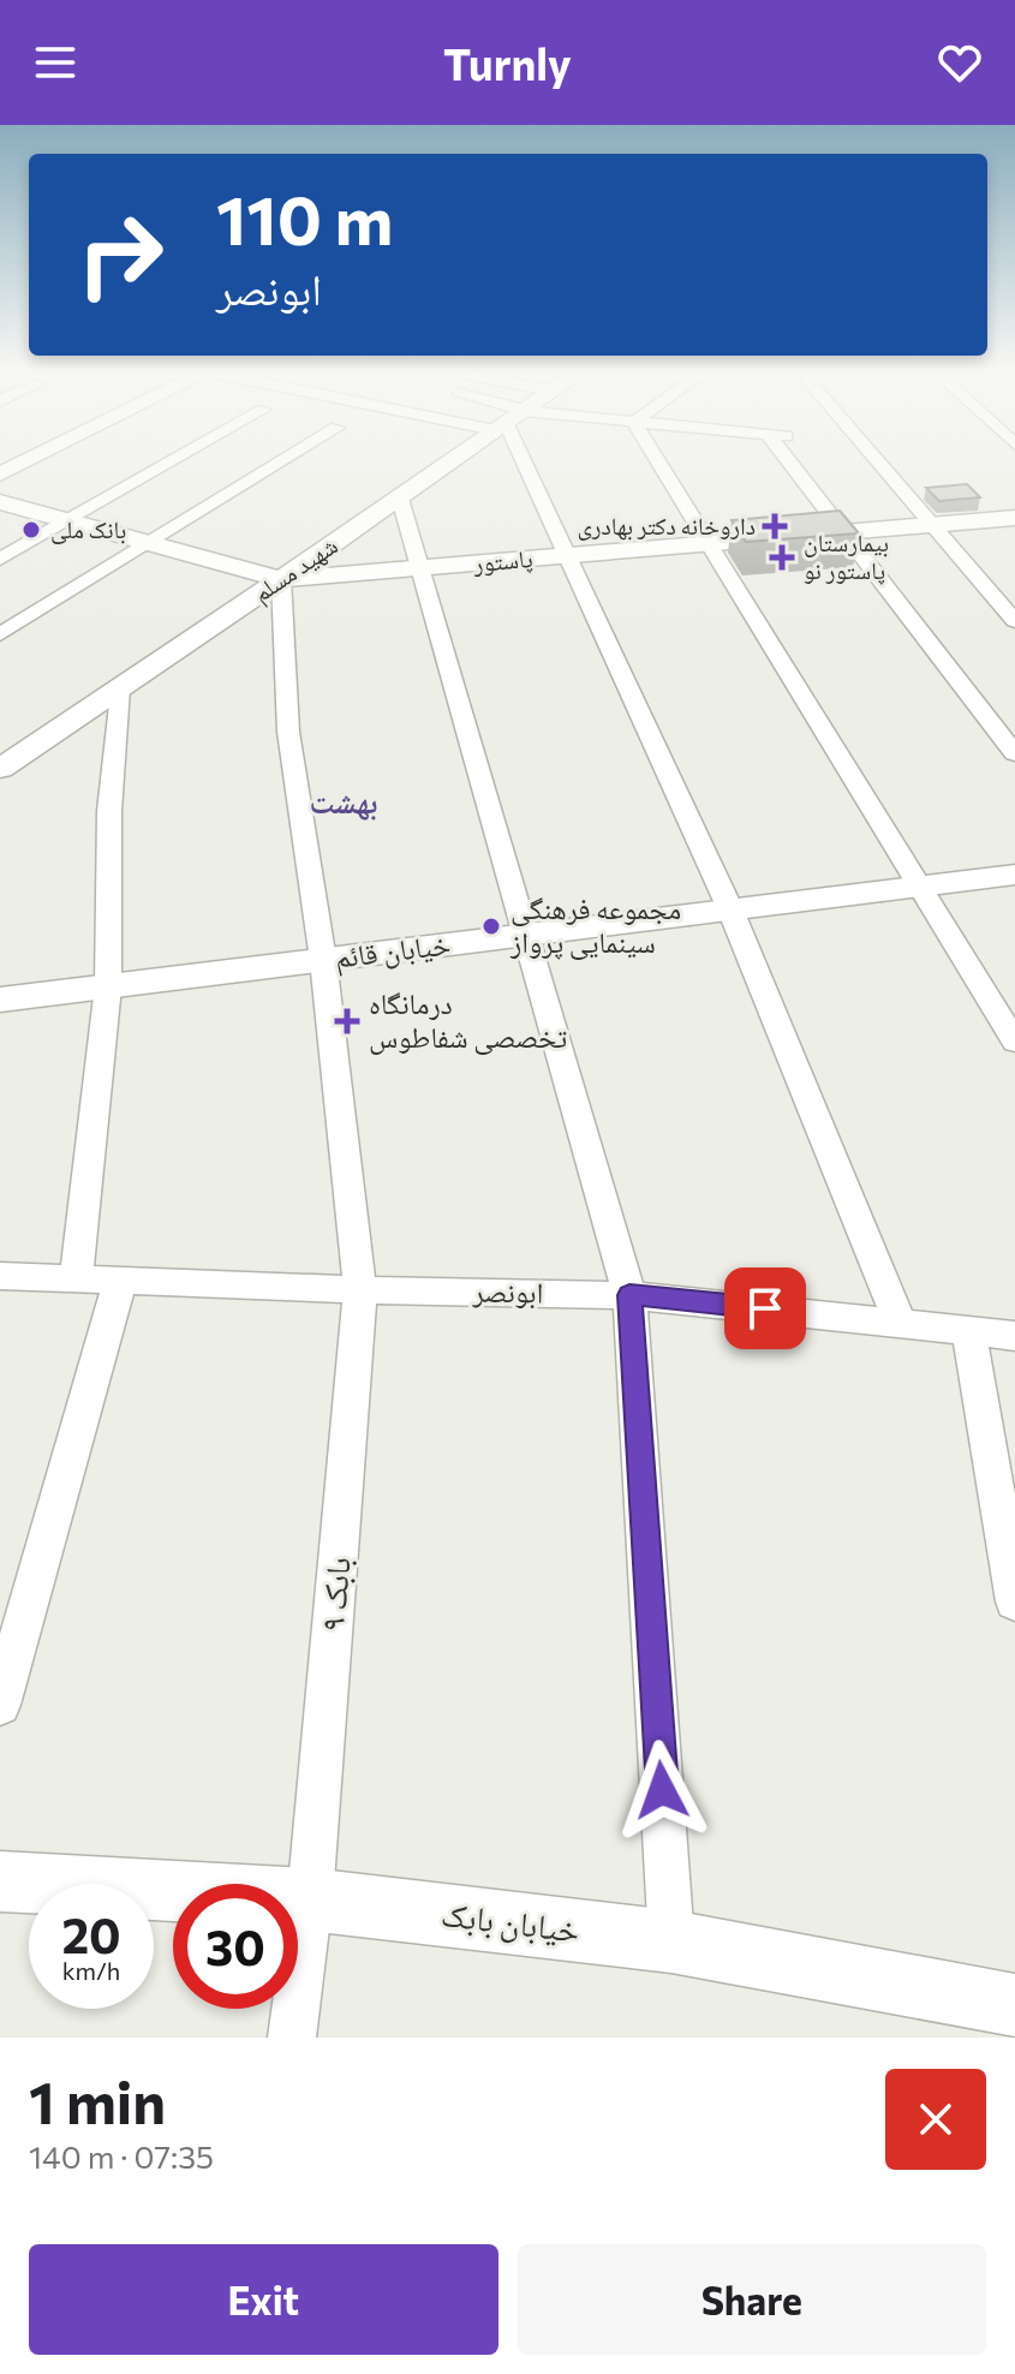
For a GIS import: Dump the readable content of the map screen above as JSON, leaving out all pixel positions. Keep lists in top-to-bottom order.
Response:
{
  "streets": {
    "street": [
      "پاستور",
      "شهید مسلم",
      "خیابان قائم",
      "ابونصر",
      "بابک ۹",
      "خیابان بابک"
    ]
  },
  "crossings": [
    ["پاستور", "شهید مسلم"],
    ["پاستور", "بابک ۹"],
    ["شهید مسلم", "بابک ۹"],
    ["خیابان قائم", "بابک ۹"],
    ["ابونصر", "بابک ۹"],
    ["بابک ۹", "خیابان بابک"]
  ],
  "districts": ["بهشت"],
  "places": {
    "health": ["داروخانه دکتر بهادری", "بیمارستان پاستور نو", "درمانگاه تخصصی شفاطوس"],
    "other": ["بانک ملی", "مجموعه فرهنگی سینمایی پرواز"]
  },
  "page": {
    "header": "Turnly",
    "turn": ["110 m", "ابونصر"],
    "speed": "20 km/h",
    "limit": "30",
    "heading": ["1 min", "140 m · 07:35"],
    "buttons": ["Exit", "Share"]
  }
}
